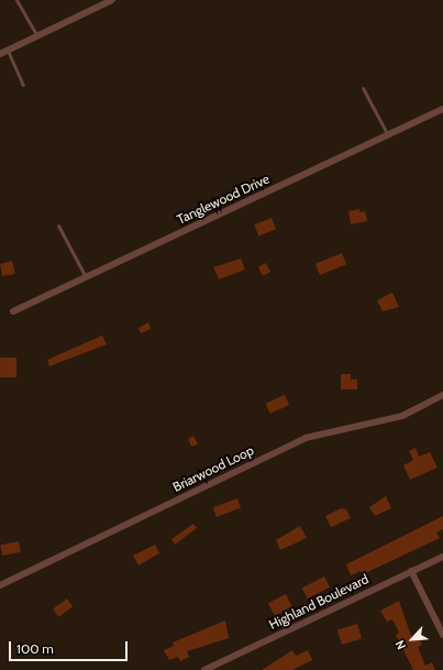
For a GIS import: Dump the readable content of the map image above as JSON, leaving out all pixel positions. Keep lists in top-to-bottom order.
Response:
{
  "streets": {
    "street": ["Tanglewood Drive", "Briarwood Loop", "Highland Boulevard"]
  },
  "scale_bar": "100 m",
  "north": "bottom left"
}
